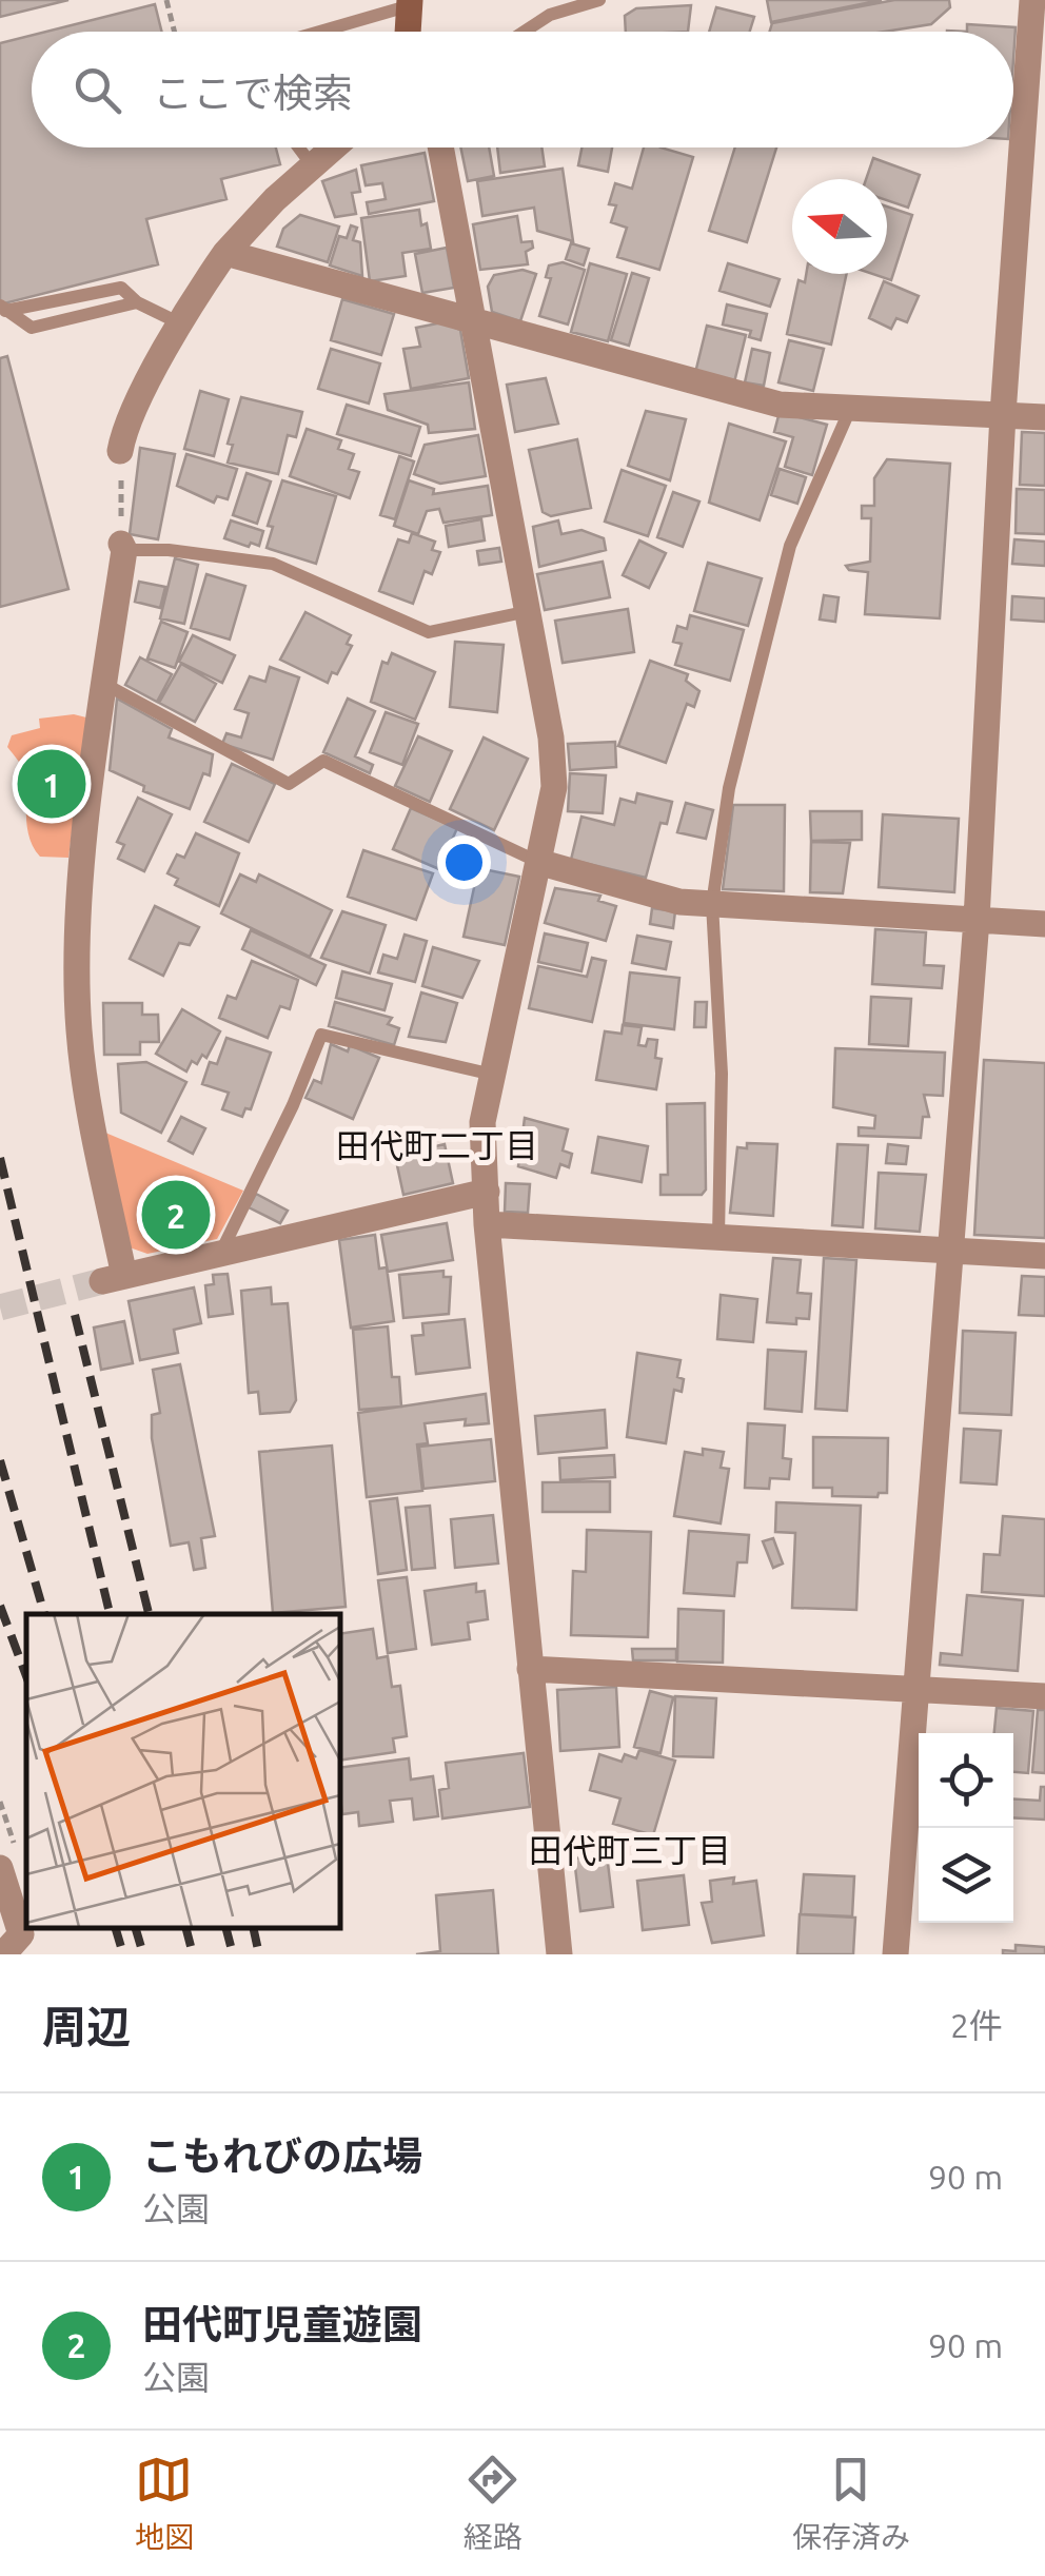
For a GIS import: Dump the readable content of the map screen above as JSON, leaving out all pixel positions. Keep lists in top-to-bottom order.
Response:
{
  "districts": ["田代町二丁目", "田代町三丁目"],
  "north": "left",
  "page": {
    "search": "ここで検索",
    "pins": ["1", "2"],
    "heading": ["周辺", "2件"],
    "list": [
      {
        "mark": "1",
        "name": "こもれびの広場",
        "note": "公園",
        "value": "90 m"
      },
      {
        "mark": "2",
        "name": "田代町児童遊園",
        "note": "公園",
        "value": "90 m"
      }
    ],
    "nav": ["地図", "経路", "保存済み"]
  }
}
